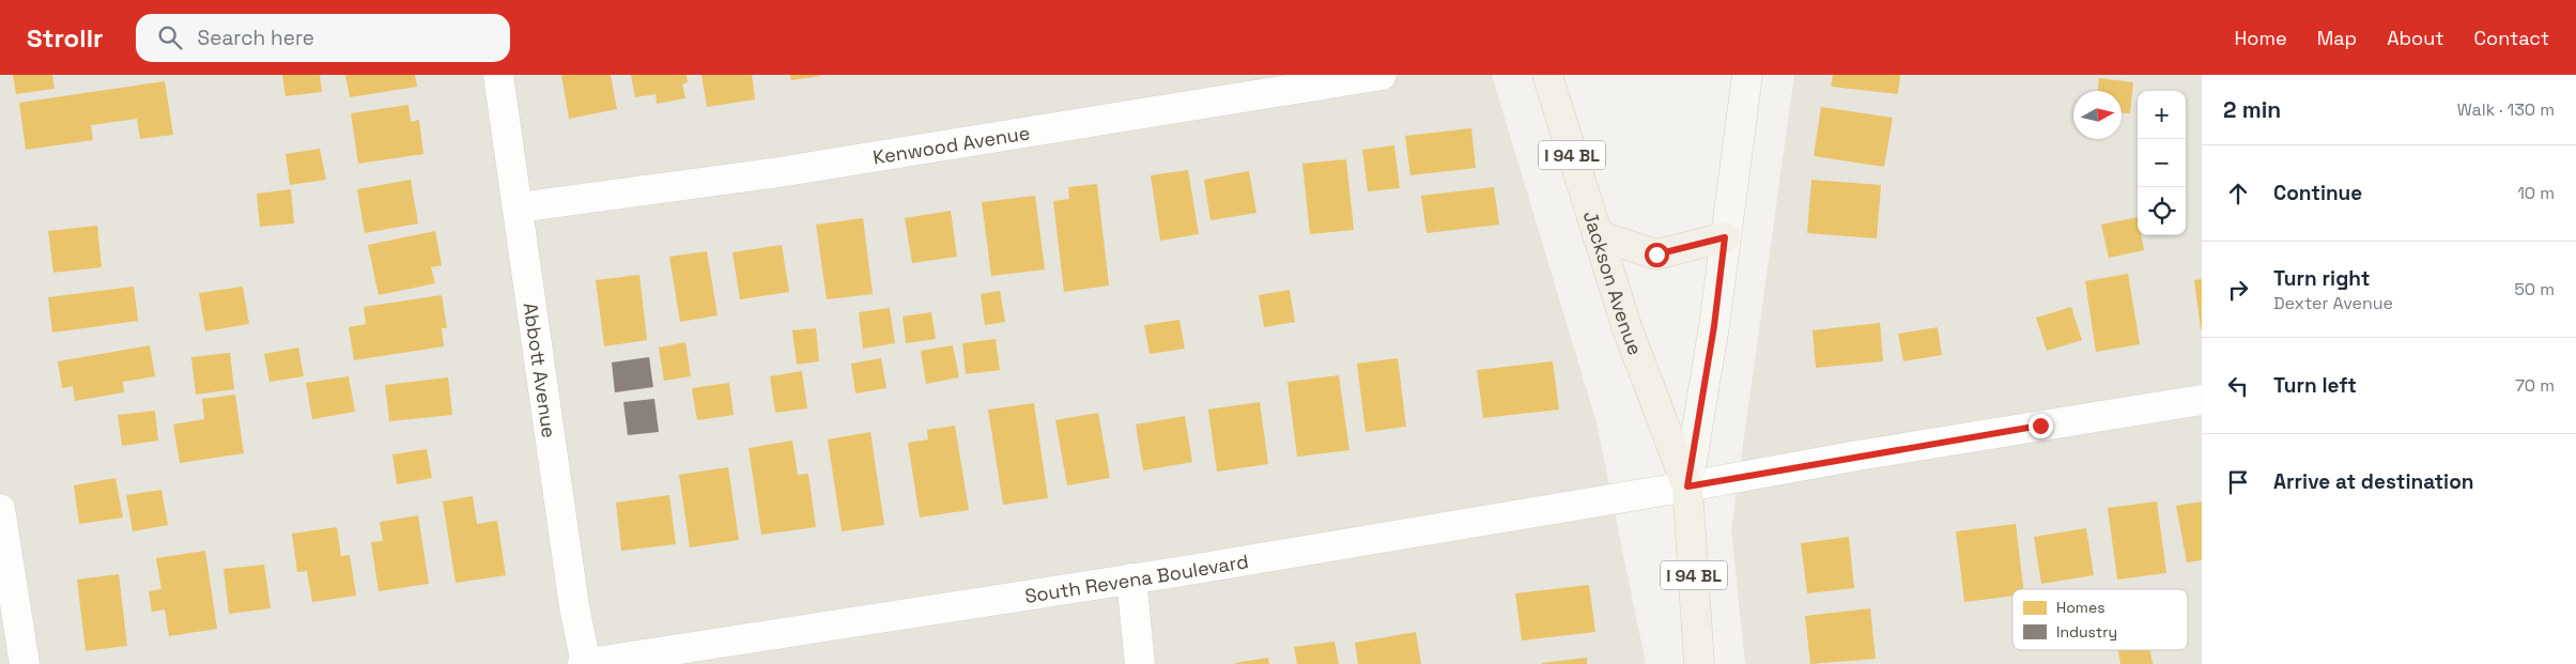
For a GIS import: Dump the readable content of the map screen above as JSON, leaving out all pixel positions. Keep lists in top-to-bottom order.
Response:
{
  "streets": {
    "main road": ["I 94 BL", "Jackson Avenue"],
    "street": ["Kenwood Avenue", "Abbott Avenue", "South Revena Boulevard"]
  },
  "crossings": [
    ["Kenwood Avenue", "Abbott Avenue"],
    ["I 94 BL", "Jackson Avenue"],
    ["I 94 BL", "South Revena Boulevard"],
    ["Jackson Avenue", "South Revena Boulevard"],
    ["Abbott Avenue", "South Revena Boulevard"]
  ],
  "legend": ["Homes", "Industry"],
  "north": "right",
  "page": {
    "header": "Strollr",
    "search": "Search here",
    "nav": [
      "Home",
      "Map",
      "About",
      "Contact"
    ],
    "heading": ["2 min", "Walk · 130 m"],
    "map_buttons": ["+", "−"],
    "list": [
      ["Continue", "10 m"],
      ["Turn right", "Dexter Avenue", "50 m"],
      ["Turn left", "70 m"],
      "Arrive at destination"
    ]
  }
}
